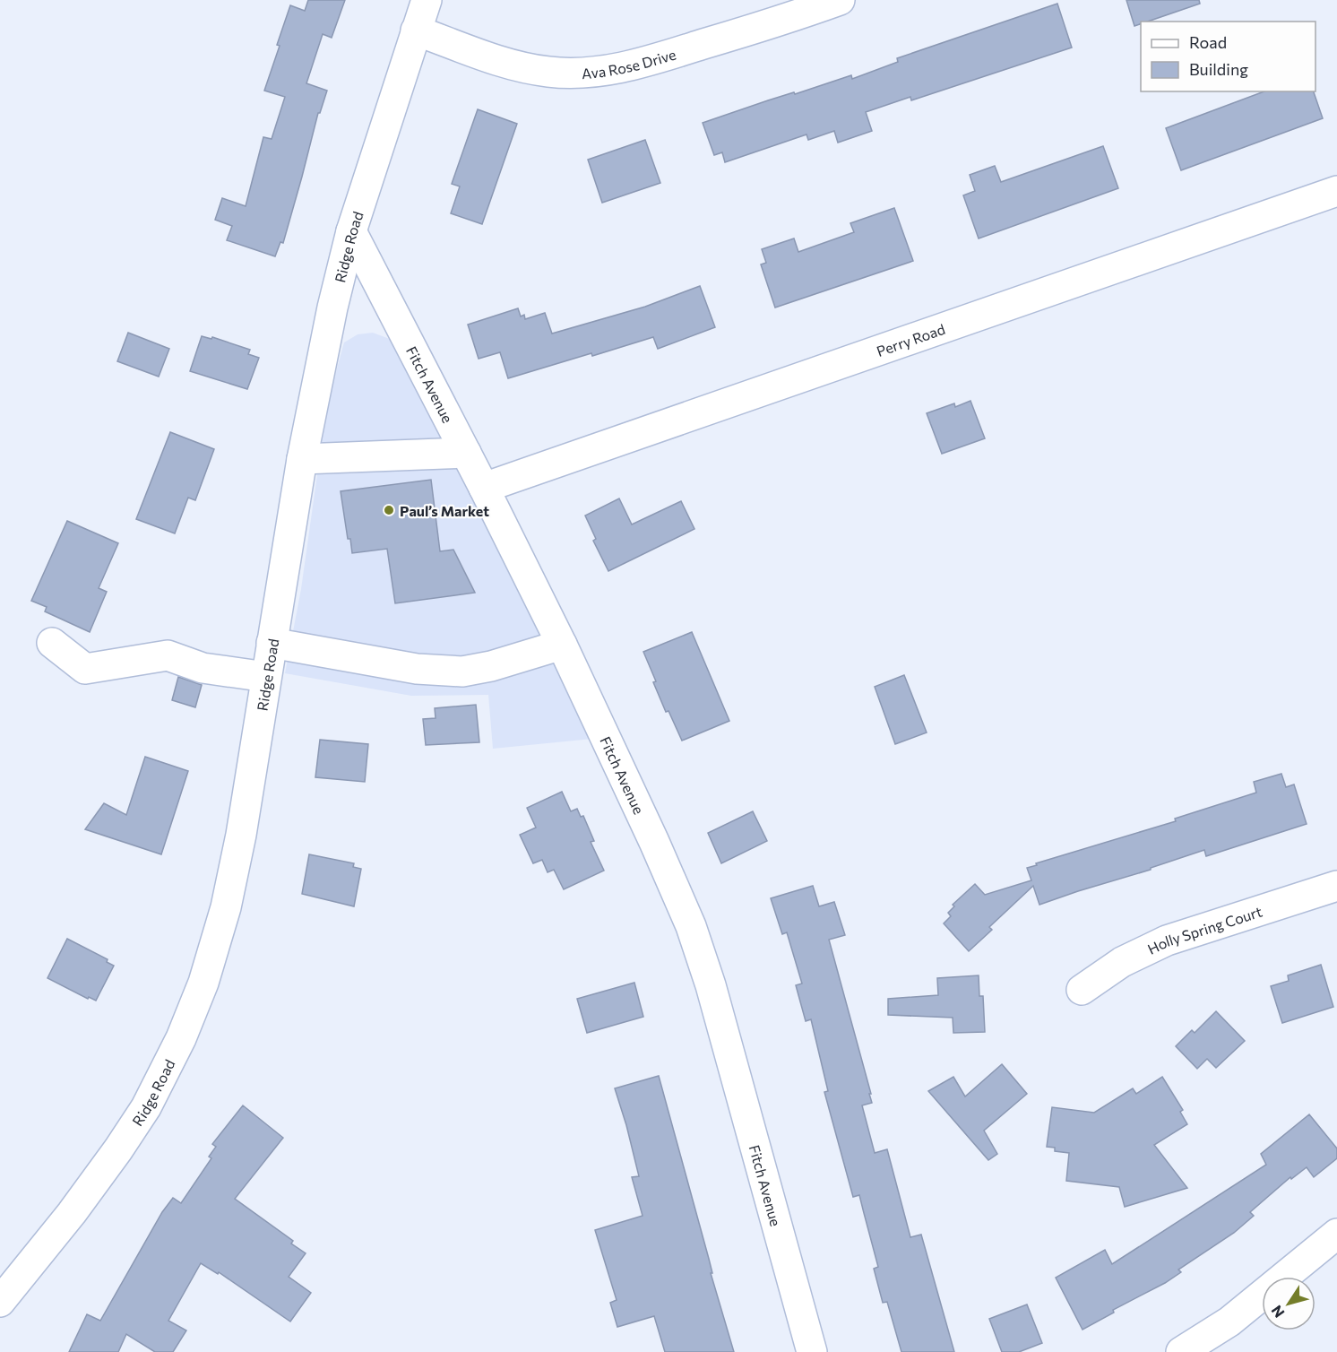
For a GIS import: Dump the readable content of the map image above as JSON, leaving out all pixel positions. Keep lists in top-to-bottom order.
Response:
{
  "streets": {
    "street": [
      "Ava Rose Drive",
      "Ridge Road",
      "Perry Road",
      "Fitch Avenue",
      "Holly Spring Court"
    ]
  },
  "crossings": [
    ["Ava Rose Drive", "Ridge Road"],
    ["Ridge Road", "Fitch Avenue"],
    ["Perry Road", "Fitch Avenue"]
  ],
  "places": ["Paul’s Market"],
  "legend": ["Road", "Building"],
  "north": "bottom left"
}
